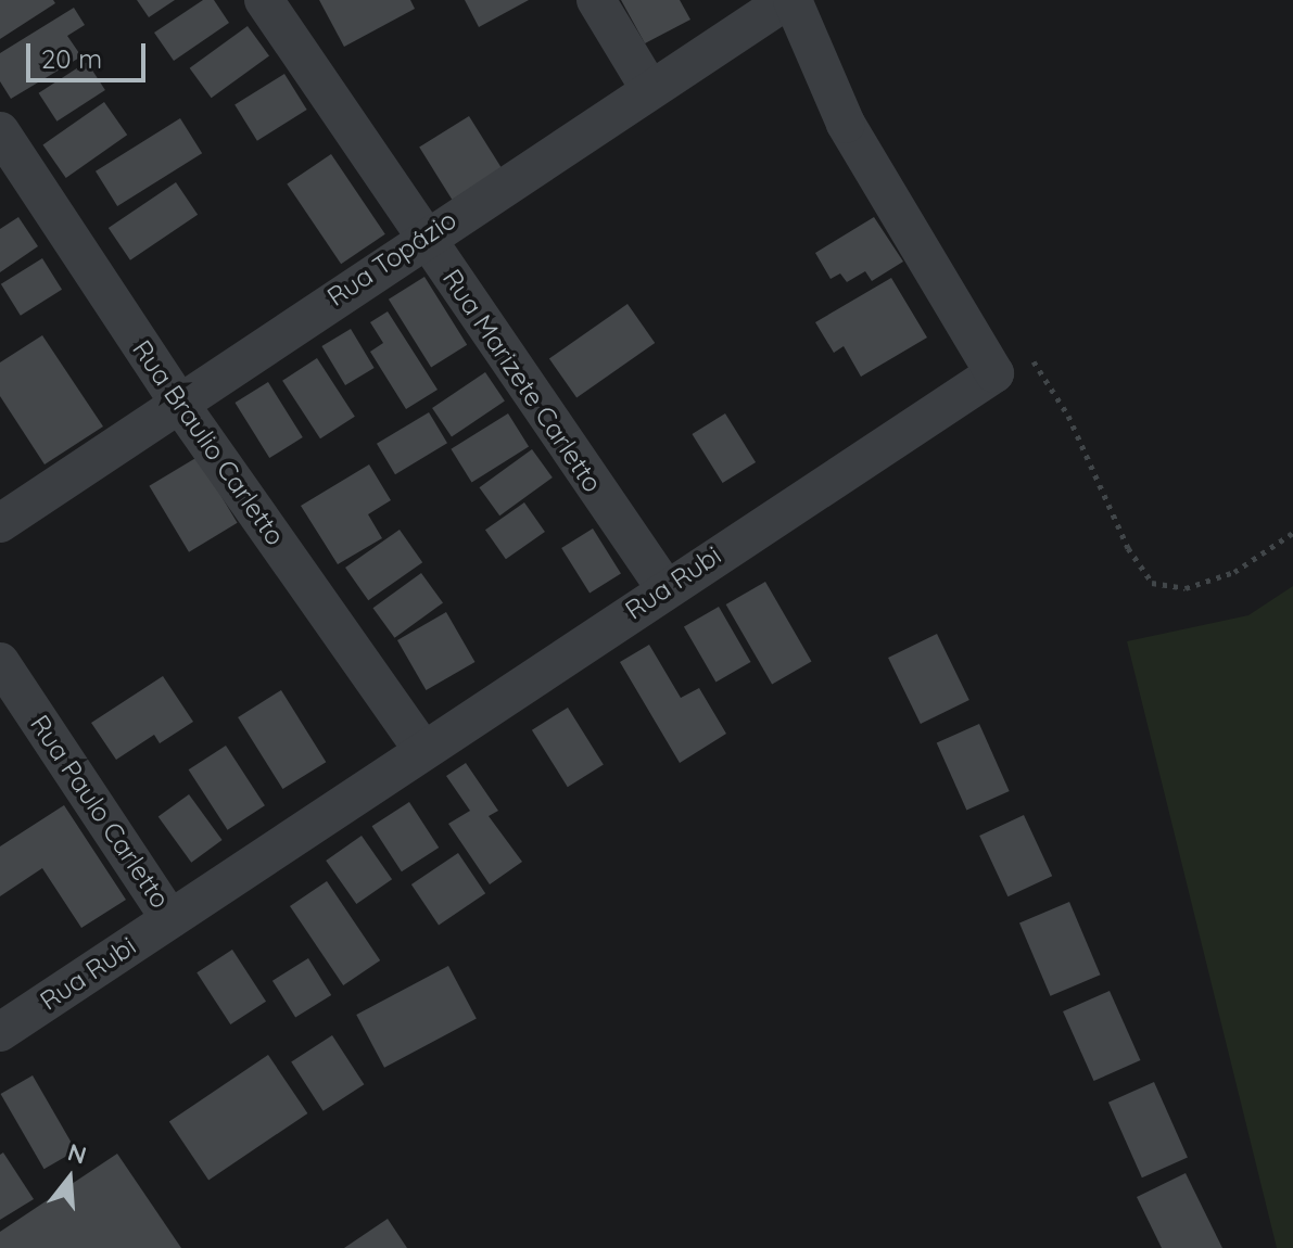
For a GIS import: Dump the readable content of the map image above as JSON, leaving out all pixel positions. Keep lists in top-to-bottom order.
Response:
{
  "streets": {
    "street": [
      "Rua Topázio",
      "Rua Marizete Carletto",
      "Rua Braulio Carletto",
      "Rua Rubi",
      "Rua Paulo Carletto"
    ]
  },
  "crossings": [
    ["Rua Topázio", "Rua Marizete Carletto"],
    ["Rua Topázio", "Rua Braulio Carletto"],
    ["Rua Marizete Carletto", "Rua Rubi"],
    ["Rua Braulio Carletto", "Rua Rubi"],
    ["Rua Rubi", "Rua Paulo Carletto"]
  ],
  "scale_bar": "20 m",
  "north": "top"
}
